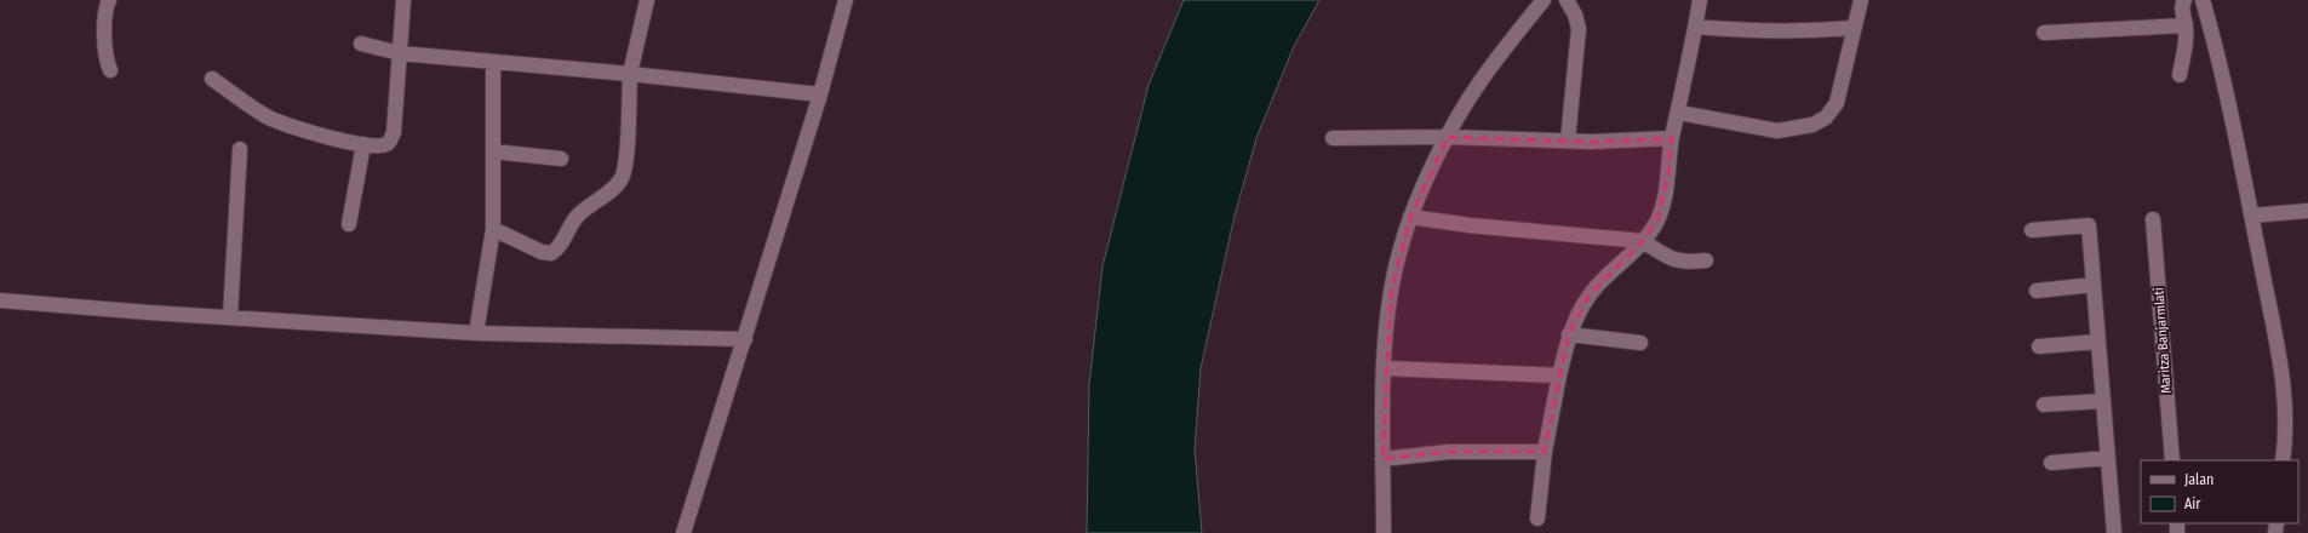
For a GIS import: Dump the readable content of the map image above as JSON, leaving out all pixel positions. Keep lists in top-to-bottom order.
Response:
{
  "streets": {
    "street": ["Maritza Banjarmlati"]
  },
  "legend": ["Jalan", "Air"]
}
